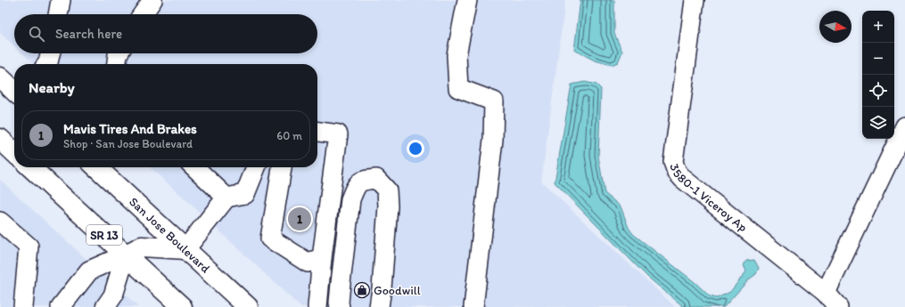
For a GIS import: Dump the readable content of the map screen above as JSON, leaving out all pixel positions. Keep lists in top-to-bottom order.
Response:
{
  "streets": {
    "main road": ["SR 13", "San Jose Boulevard"],
    "street": ["3580-1 Viceroy Ap"]
  },
  "places": {
    "shop": ["Goodwill"]
  },
  "north": "right",
  "page": {
    "map_buttons": ["+", "−"],
    "search": "Search here",
    "heading": "Nearby",
    "list": [
      {
        "mark": "1",
        "name": "Mavis Tires And Brakes",
        "note": "Shop · San Jose Boulevard",
        "value": "60 m"
      }
    ],
    "pins": "1"
  }
}
